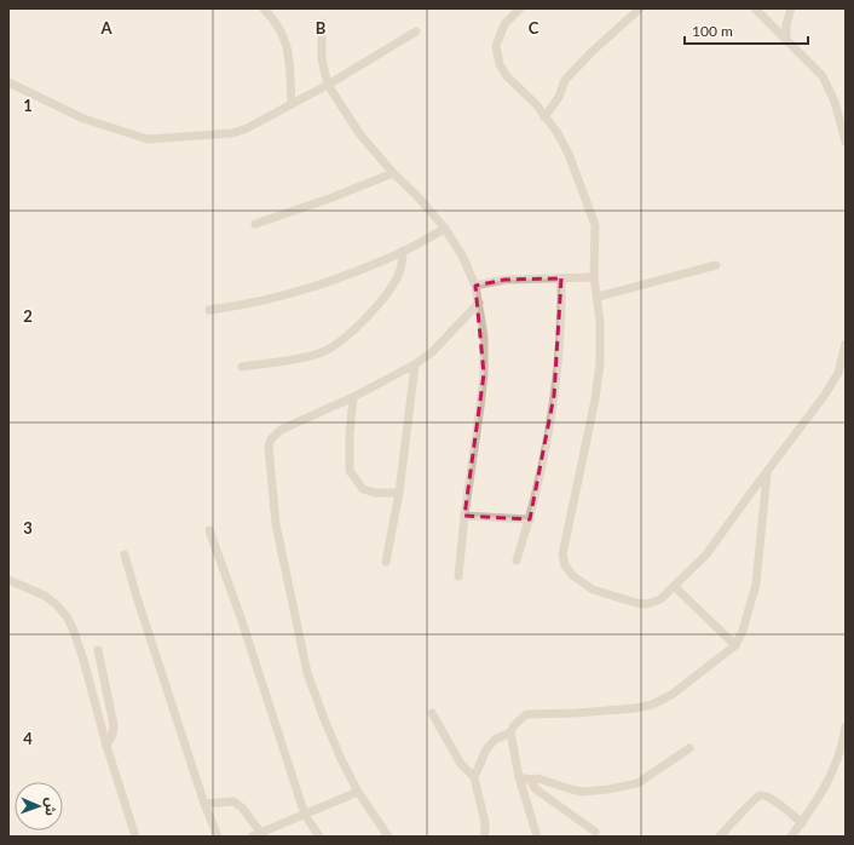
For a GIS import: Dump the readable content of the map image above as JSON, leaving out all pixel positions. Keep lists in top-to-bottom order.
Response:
{
  "scale_bar": "100 m",
  "north": "right",
  "grid": {
    "columns": ["A", "B", "C"],
    "rows": [
      "1",
      "2",
      "3",
      "4"
    ]
  }
}
